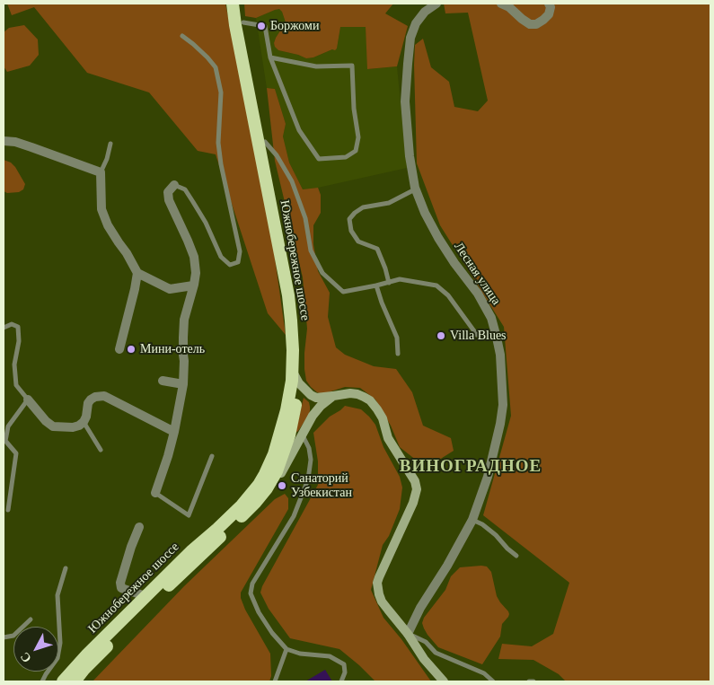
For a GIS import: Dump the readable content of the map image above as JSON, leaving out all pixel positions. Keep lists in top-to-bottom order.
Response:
{
  "streets": {
    "highway": ["Южнобережное шоссе"],
    "street": ["Лесная улица"]
  },
  "districts": ["ВИНОГРАДНОЕ"],
  "places": [
    "Боржоми",
    "Villa Blues",
    "Мини-отель",
    "Санаторий Узбекистан"
  ],
  "north": "bottom left"
}
